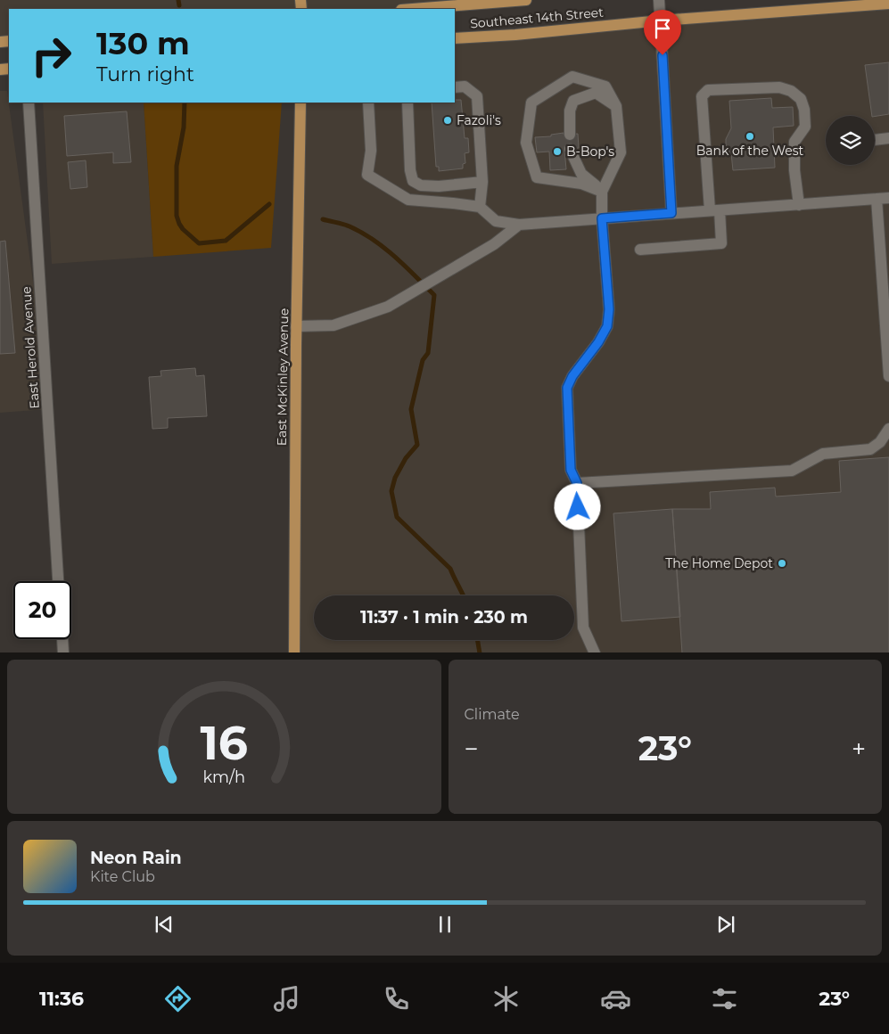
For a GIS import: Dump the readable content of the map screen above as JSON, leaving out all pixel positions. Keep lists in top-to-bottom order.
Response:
{
  "streets": {
    "main road": ["Southeast 14th Street", "East McKinley Avenue"],
    "street": ["East Herold Avenue"]
  },
  "places": [
    "Fazoli's",
    "Bank of the West",
    "B-Bop's",
    "The Home Depot"
  ],
  "page": {
    "turn": ["130 m", "Turn right"],
    "limit": "20",
    "trip": "11:37 · 1 min · 230 m",
    "tile": "Climate",
    "heat": ["−", "23°", "+"],
    "song": ["Neon Rain", "Kite Club"],
    "tabs": ["11:36", "23°"],
    "gauge": ["16", "km/h"]
  }
}
